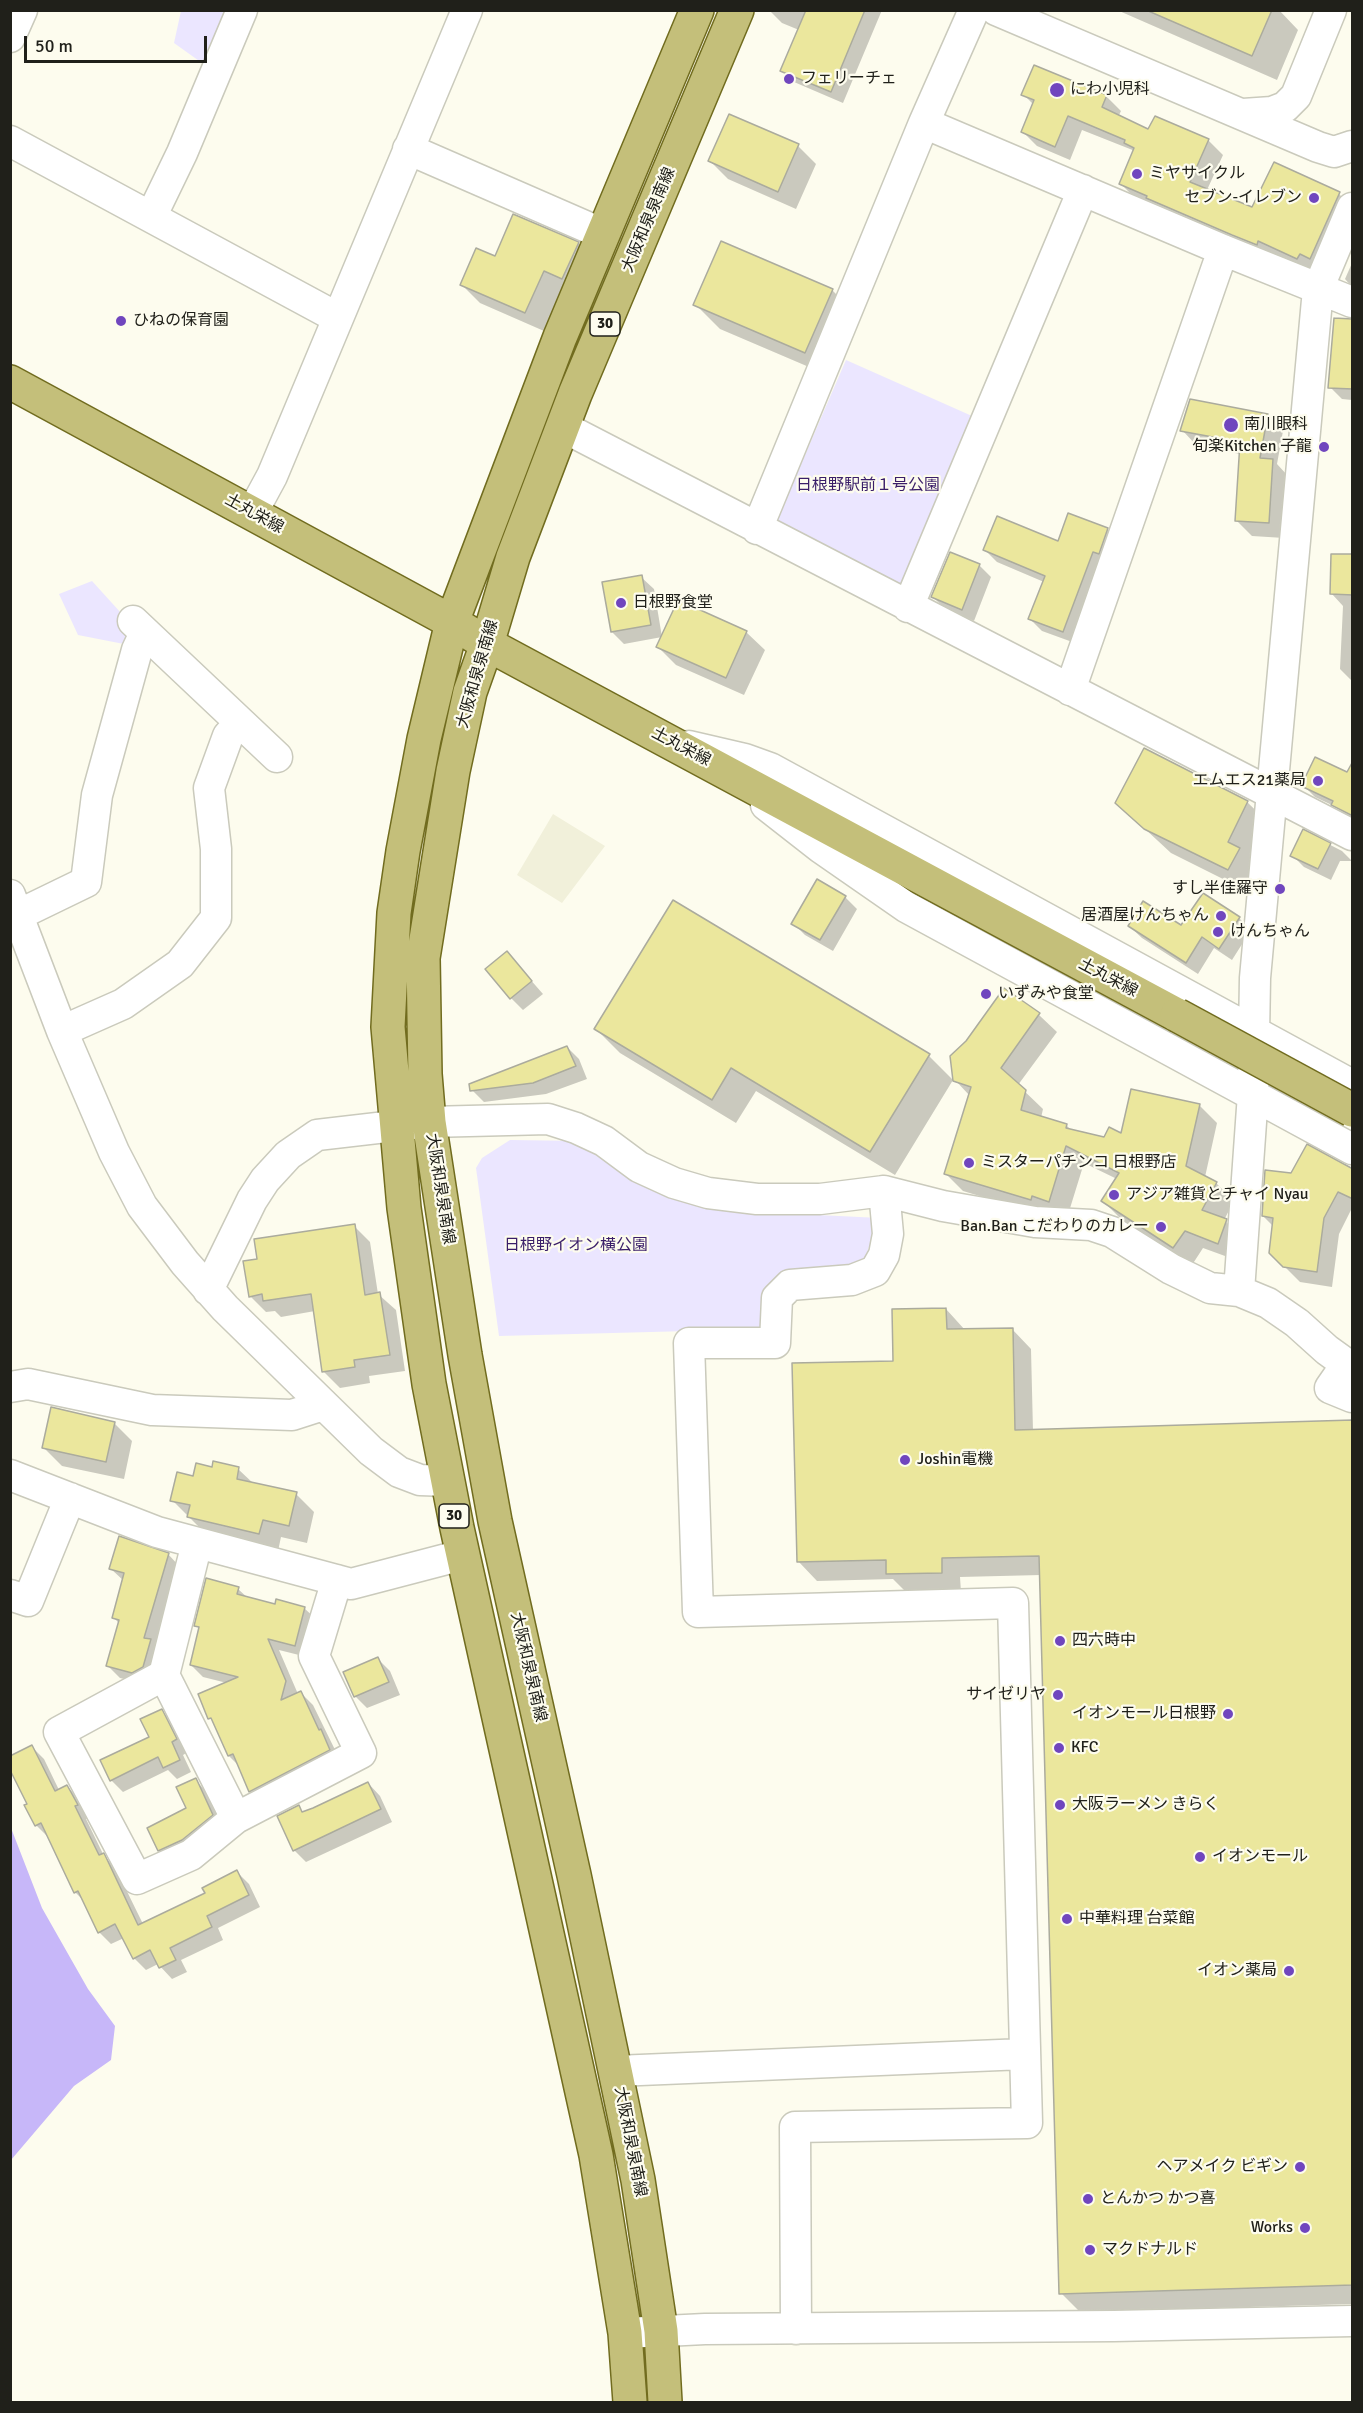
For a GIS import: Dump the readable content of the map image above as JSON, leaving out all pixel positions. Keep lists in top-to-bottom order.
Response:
{
  "streets": {
    "main road": ["大阪和泉泉南線", "30", "土丸栄線"]
  },
  "crossings": [
    ["大阪和泉泉南線", "土丸栄線"],
    ["30", "土丸栄線"]
  ],
  "parks": ["日根野駅前１号公園", "日根野イオン横公園"],
  "places": [
    "フェリーチェ",
    "にわ小児科",
    "ミヤサイクル",
    "セブン-イレブン",
    "ひねの保育園",
    "南川眼科",
    "旬楽Kitchen 子龍",
    "日根野食堂",
    "エムエス21薬局",
    "すし半佳羅守",
    "居酒屋けんちゃん",
    "けんちゃん",
    "いずみや食堂",
    "ミスターパチンコ 日根野店",
    "アジア雑貨とチャイ Nyau",
    "Ban.Ban こだわりのカレー",
    "Joshin電機",
    "四六時中",
    "サイゼリヤ",
    "イオンモール日根野",
    "KFC",
    "大阪ラーメン きらく",
    "イオンモール",
    "中華料理 台菜館",
    "イオン薬局",
    "ヘアメイク ビギン",
    "とんかつ かつ喜",
    "Works",
    "マクドナルド"
  ],
  "scale_bar": "50 m"
}
